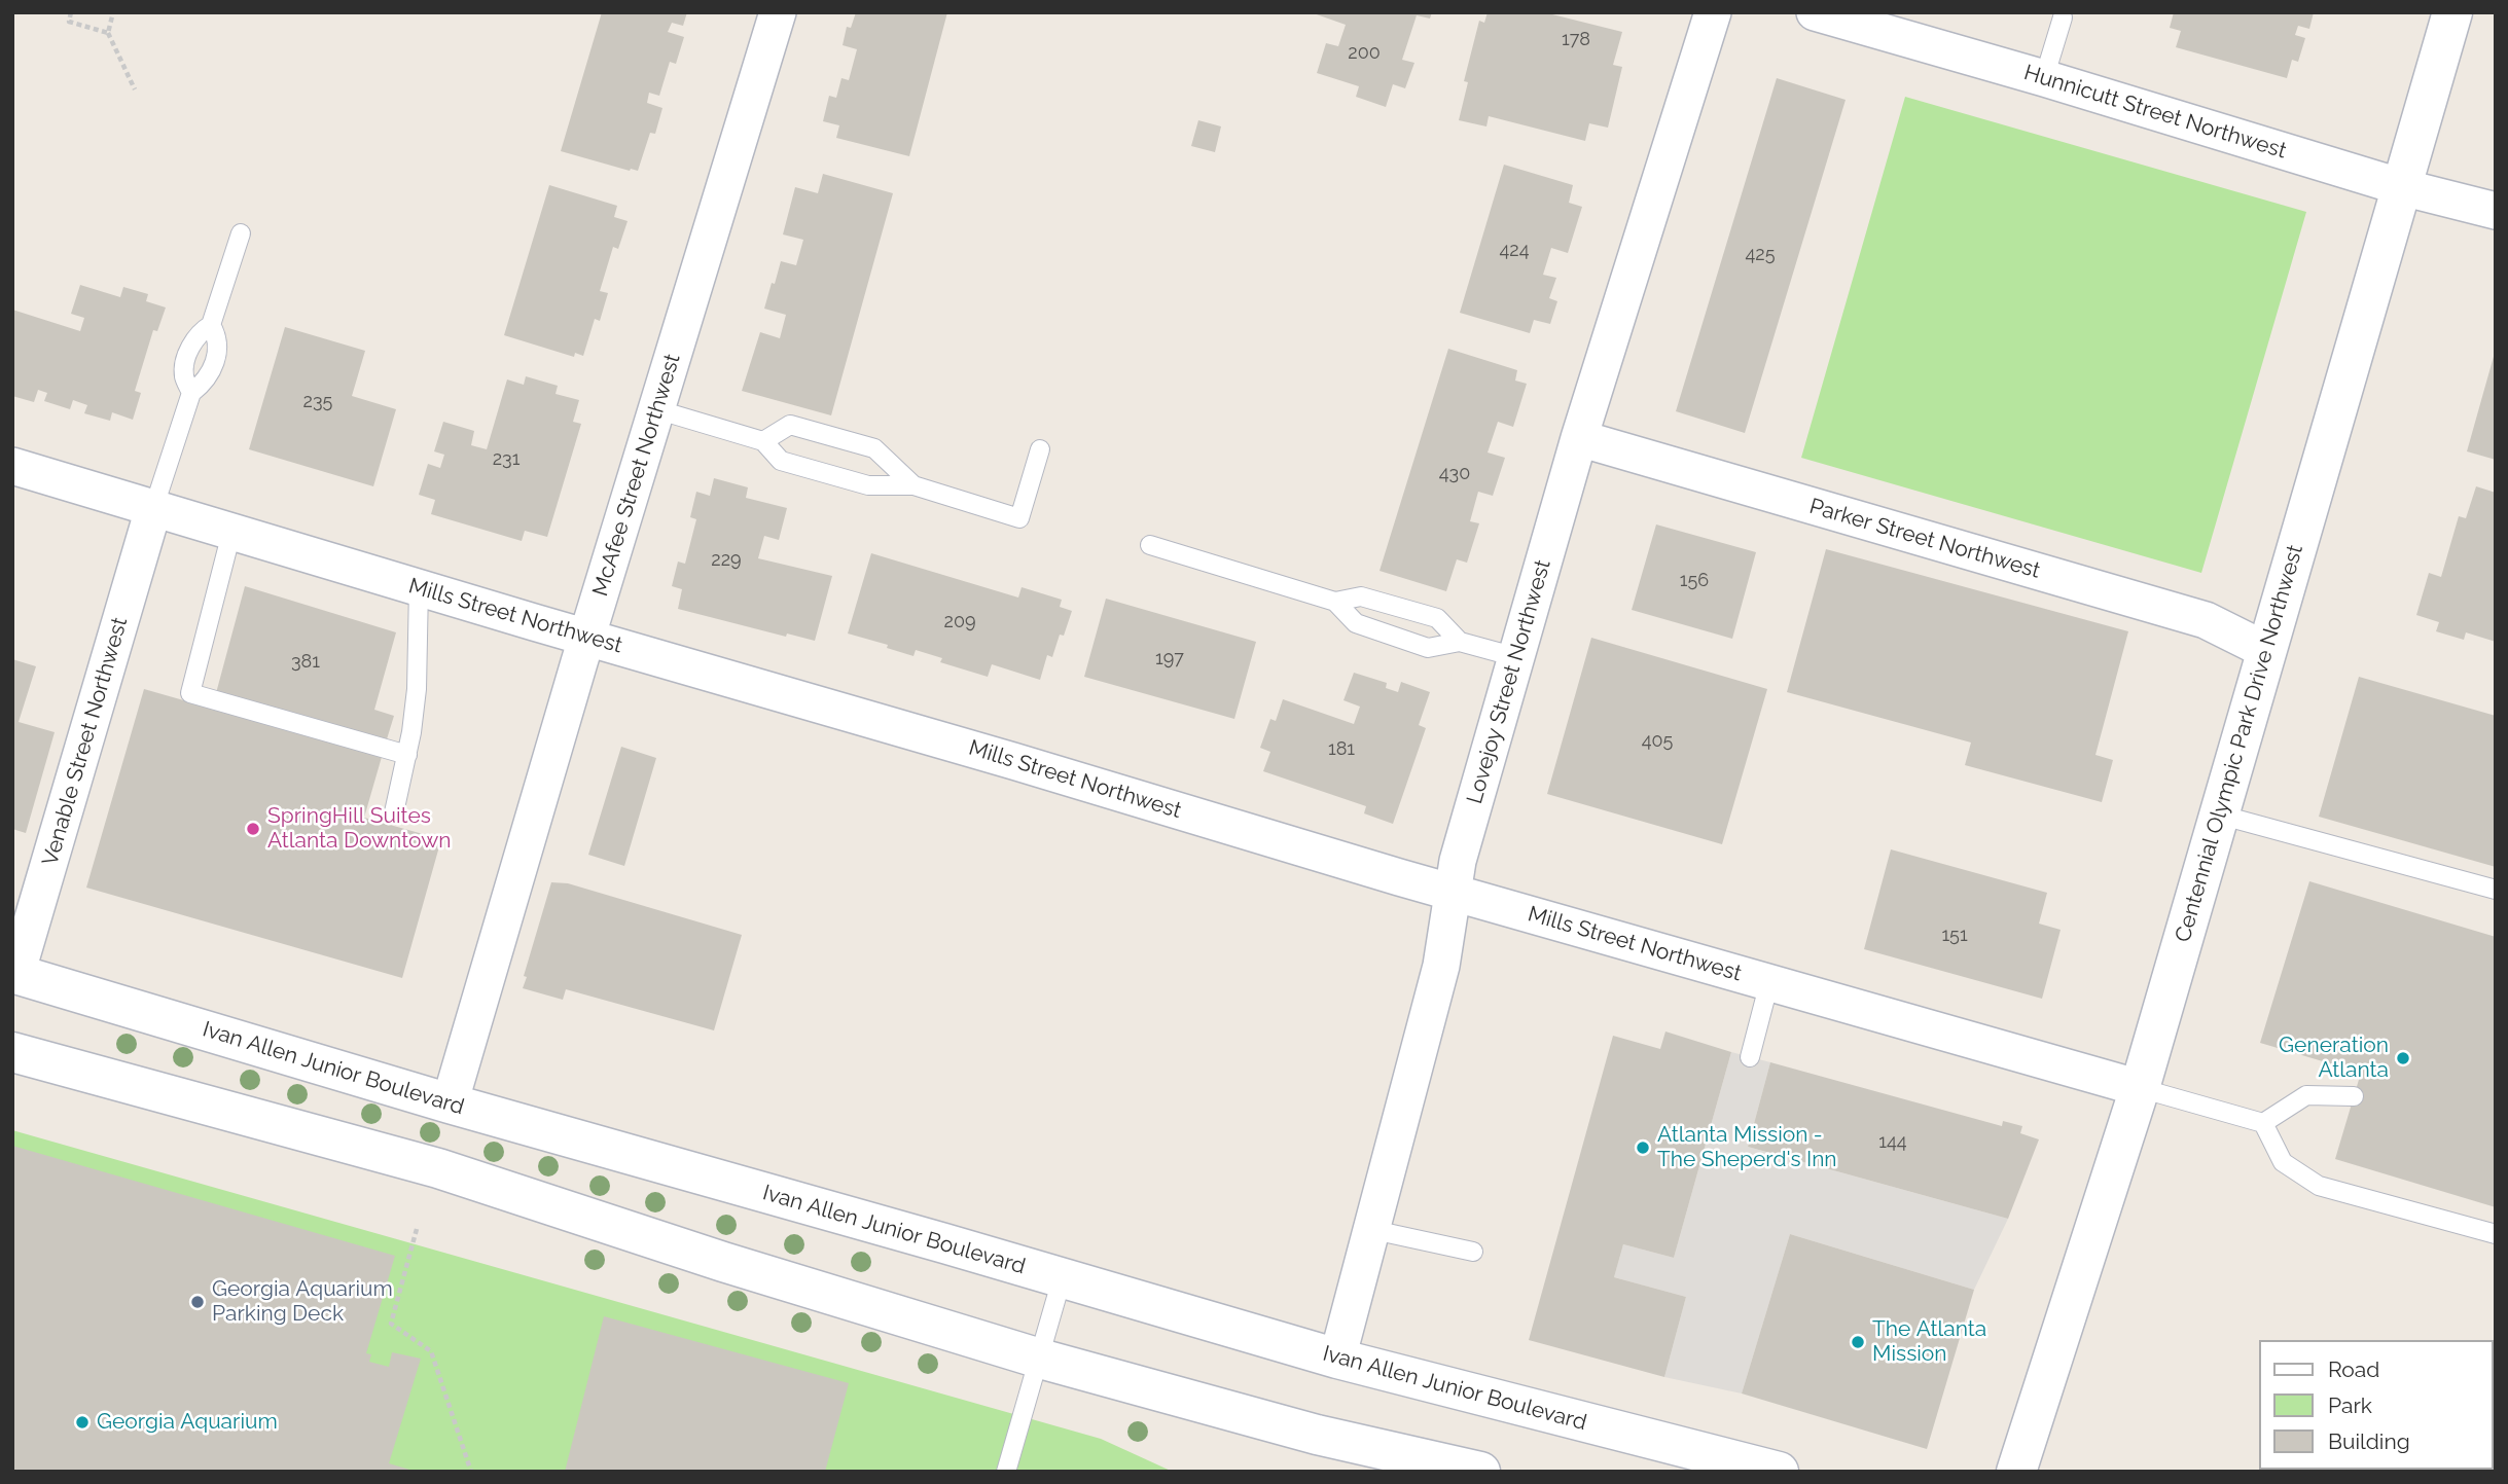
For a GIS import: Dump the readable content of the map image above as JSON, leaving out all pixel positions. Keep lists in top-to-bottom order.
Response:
{
  "streets": {
    "main road": ["Centennial Olympic Park Drive Northwest", "Ivan Allen Junior Boulevard"],
    "street": [
      "Hunnicutt Street Northwest",
      "McAfee Street Northwest",
      "Parker Street Northwest",
      "Mills Street Northwest",
      "Lovejoy Street Northwest",
      "Venable Street Northwest"
    ]
  },
  "crossings": [
    ["Hunnicutt Street Northwest", "Centennial Olympic Park Drive Northwest"],
    ["McAfee Street Northwest", "Mills Street Northwest"],
    ["McAfee Street Northwest", "Ivan Allen Junior Boulevard"],
    ["Parker Street Northwest", "Lovejoy Street Northwest"],
    ["Parker Street Northwest", "Centennial Olympic Park Drive Northwest"],
    ["Mills Street Northwest", "Lovejoy Street Northwest"],
    ["Mills Street Northwest", "Venable Street Northwest"],
    ["Mills Street Northwest", "Centennial Olympic Park Drive Northwest"],
    ["Lovejoy Street Northwest", "Ivan Allen Junior Boulevard"],
    ["Venable Street Northwest", "Ivan Allen Junior Boulevard"]
  ],
  "places": [
    "SpringHill Suites Atlanta Downtown",
    "Generation Atlanta",
    "Atlanta Mission - The Sheperd's Inn",
    "Georgia Aquarium Parking Deck",
    "The Atlanta Mission",
    "Georgia Aquarium"
  ],
  "house_numbers": [
    "178",
    "200",
    "424",
    "425",
    "235",
    "231",
    "430",
    "229",
    "156",
    "209",
    "197",
    "381",
    "405",
    "181",
    "151",
    "144"
  ],
  "legend": ["Road", "Park", "Building"]
}
